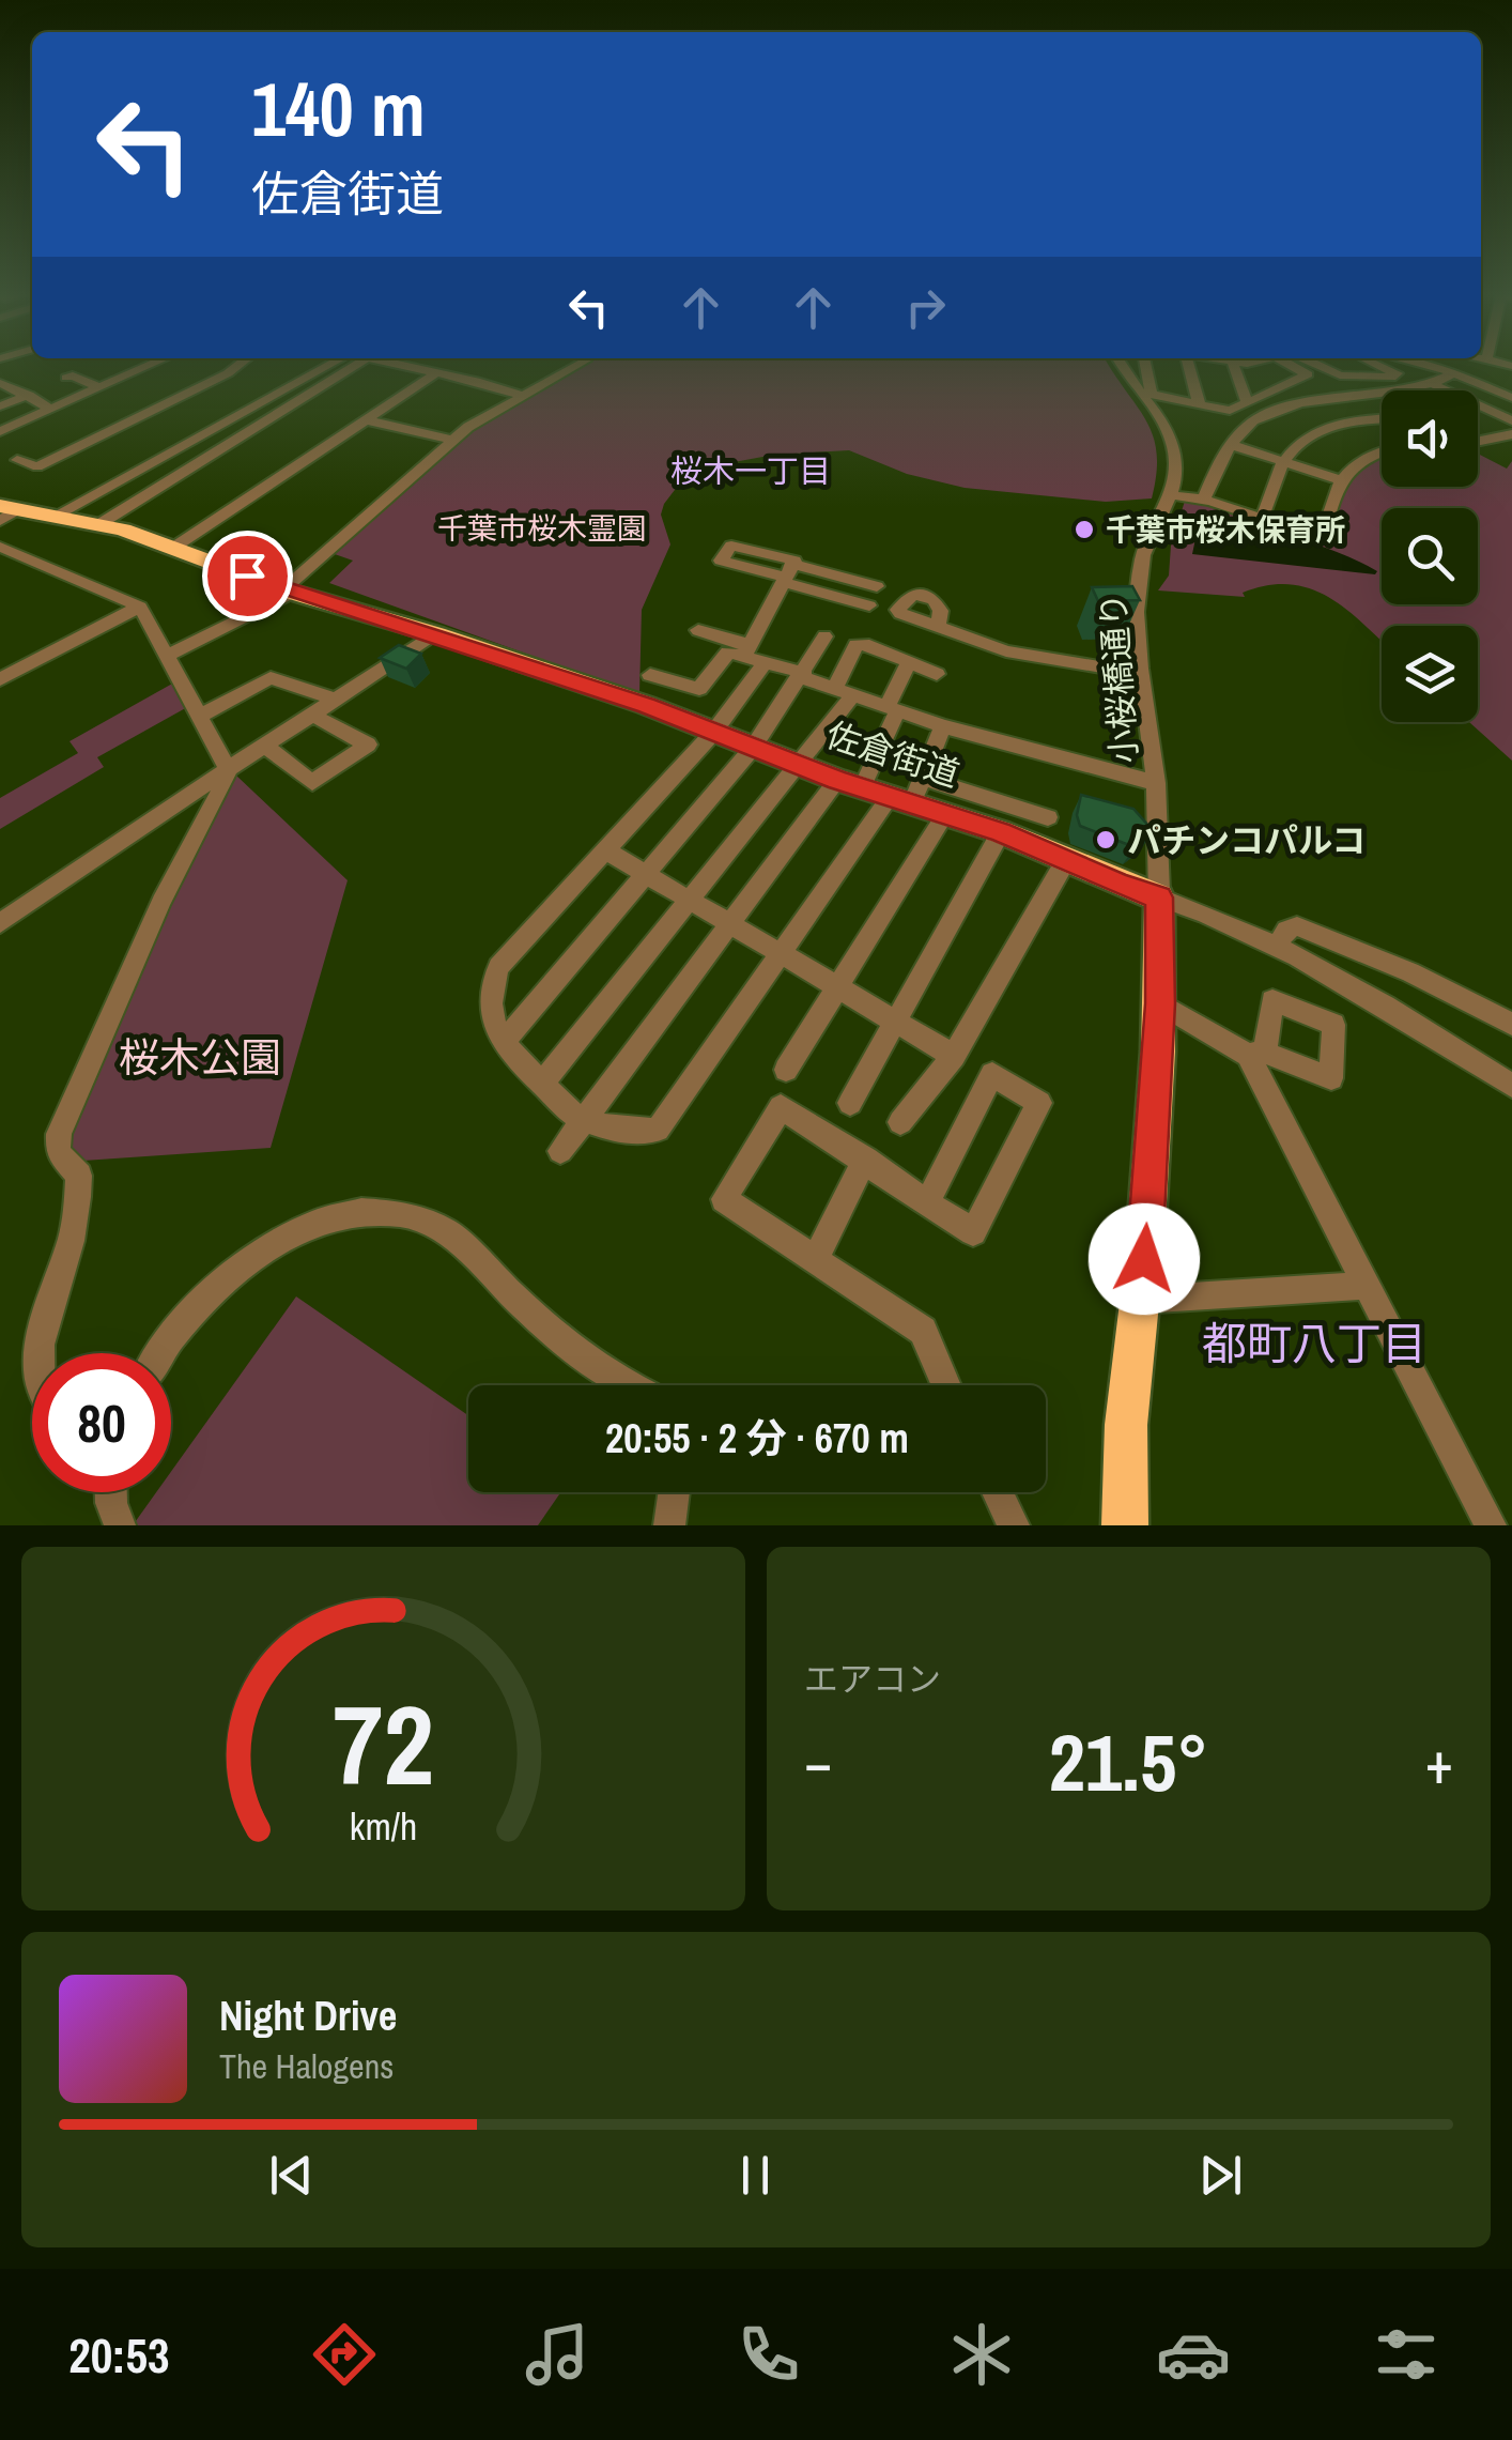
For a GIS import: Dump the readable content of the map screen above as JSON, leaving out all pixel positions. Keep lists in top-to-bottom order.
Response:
{
  "streets": {
    "highway": ["佐倉街道"],
    "street": ["小桜橋通り"]
  },
  "crossings": [
    ["小桜橋通り", "佐倉街道"]
  ],
  "districts": ["桜木一丁目", "都町八丁目"],
  "parks": ["千葉市桜木霊園", "桜木公園"],
  "places": ["千葉市桜木保育所", "パチンコパルコ"],
  "page": {
    "turn": ["140 m", "佐倉街道"],
    "limit": "80",
    "trip": "20:55 · 2 分 · 670 m",
    "tile": "エアコン",
    "heat": ["−", "21.5°", "+"],
    "song": ["Night Drive", "The Halogens"],
    "tabs": "20:53",
    "gauge": ["72", "km/h"]
  }
}
